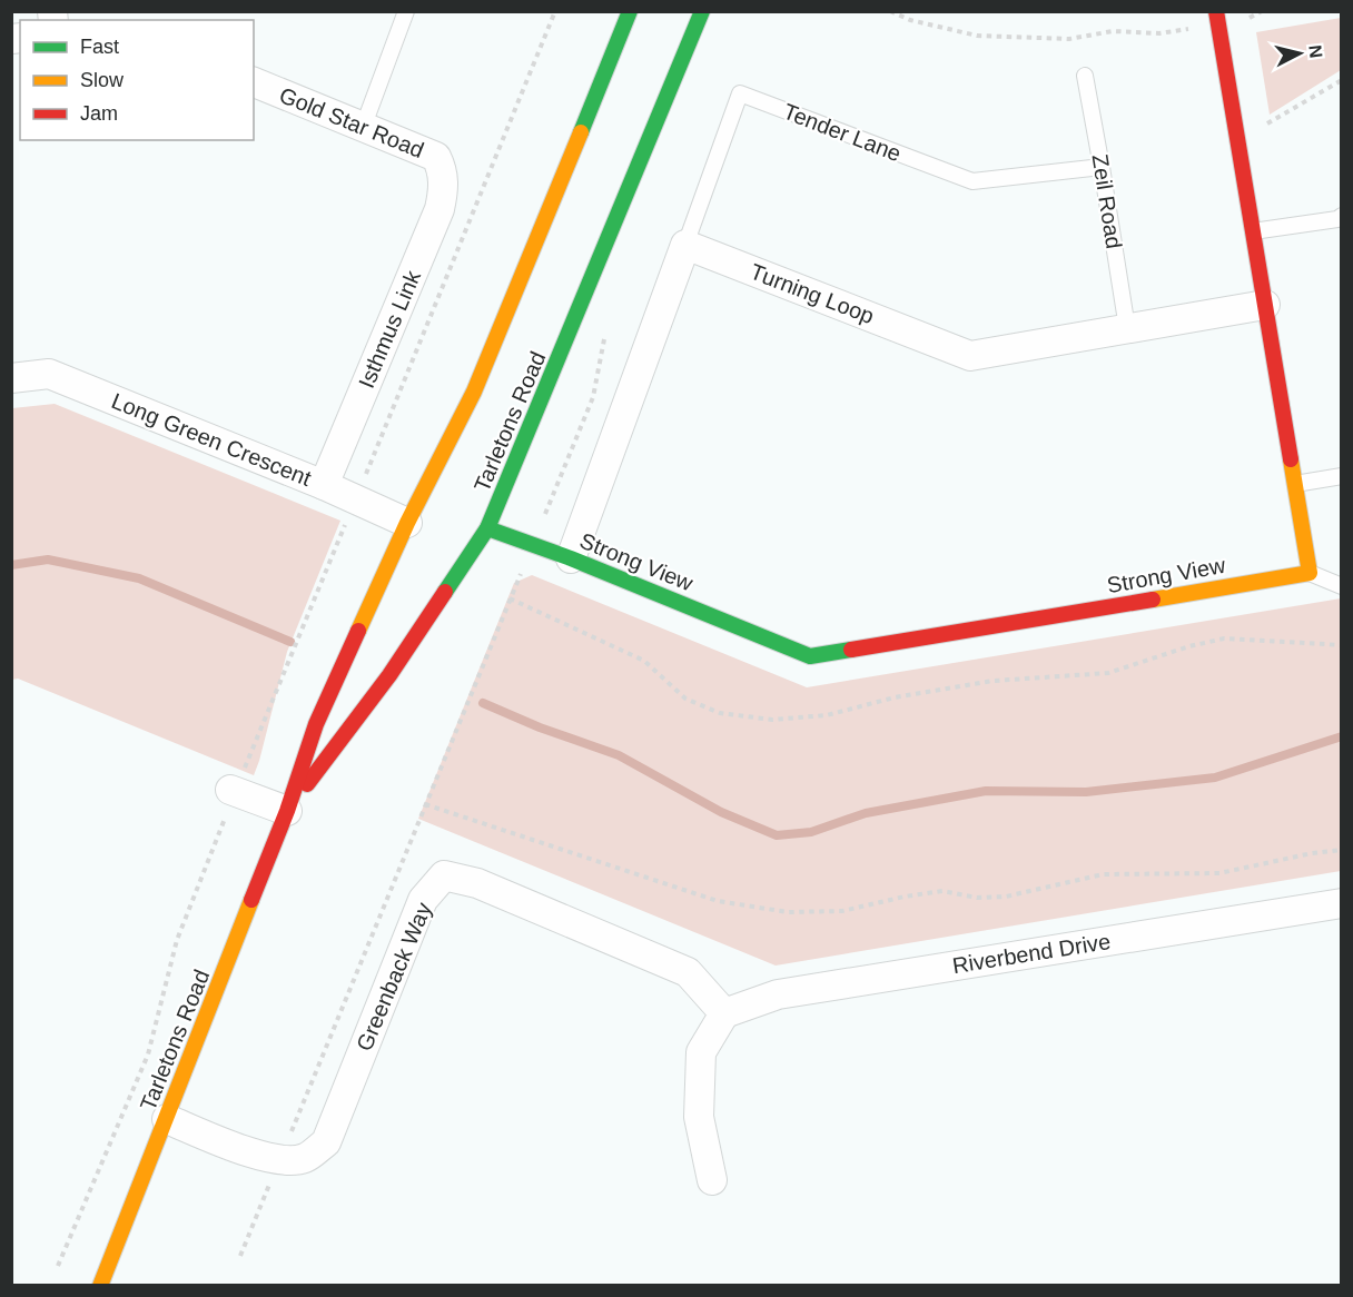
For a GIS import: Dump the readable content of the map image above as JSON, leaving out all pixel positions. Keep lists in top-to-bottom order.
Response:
{
  "streets": {
    "street": [
      "Gold Star Road",
      "Turning Loop",
      "Isthmus Link",
      "Tarletons Road",
      "Long Green Crescent",
      "Strong View",
      "Riverbend Drive",
      "Greenback Way"
    ],
    "lane": ["Tender Lane", "Zeil Road"]
  },
  "crossings": [
    ["Gold Star Road", "Isthmus Link"],
    ["Tender Lane", "Zeil Road"],
    ["Tender Lane", "Turning Loop"],
    ["Zeil Road", "Turning Loop"],
    ["Isthmus Link", "Long Green Crescent"],
    ["Tarletons Road", "Long Green Crescent"],
    ["Tarletons Road", "Strong View"],
    ["Tarletons Road", "Greenback Way"],
    ["Riverbend Drive", "Greenback Way"]
  ],
  "legend": ["Fast", "Slow", "Jam"],
  "north": "right"
}
